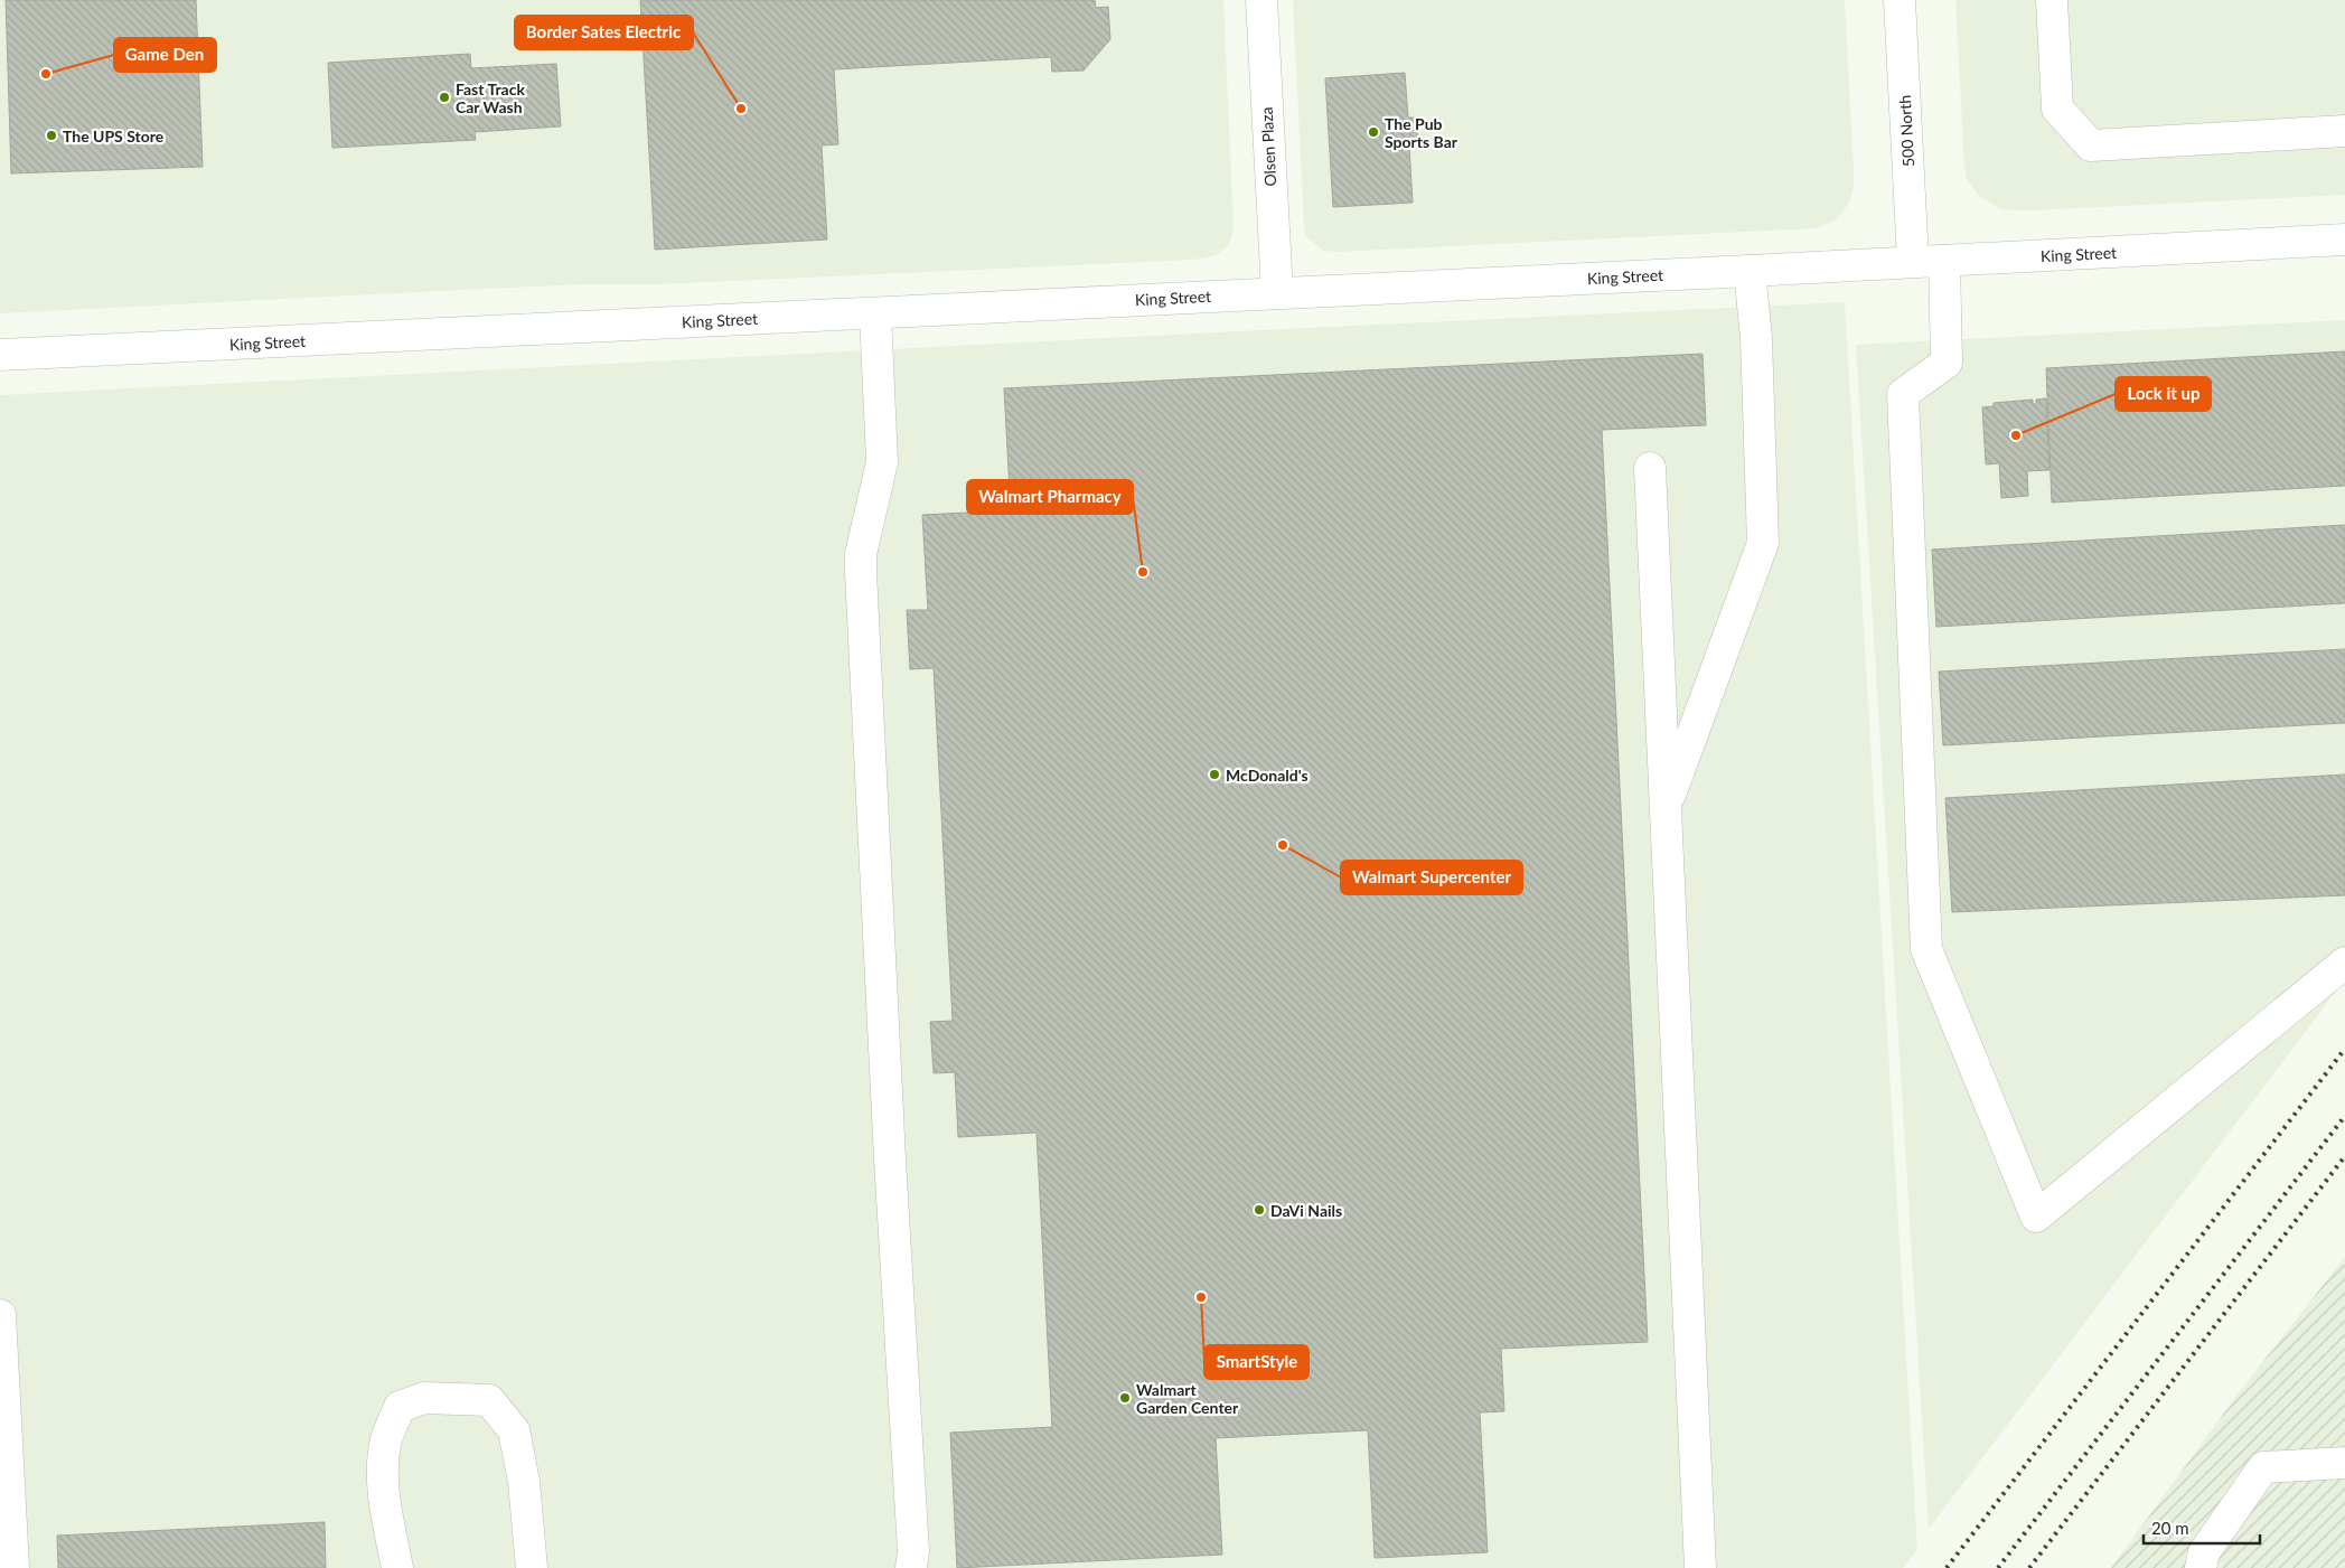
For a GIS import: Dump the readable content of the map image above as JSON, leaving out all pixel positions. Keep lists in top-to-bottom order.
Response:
{
  "streets": {
    "street": ["500 North", "Olsen Plaza", "King Street"]
  },
  "crossings": [
    ["500 North", "King Street"],
    ["Olsen Plaza", "King Street"]
  ],
  "places": [
    "Game Den",
    "Fast Track Car Wash",
    "Border Sates Electric",
    "The Pub Sports Bar",
    "The UPS Store",
    "Lock it up",
    "Walmart Pharmacy",
    "McDonald's",
    "Walmart Supercenter",
    "DaVi Nails",
    "SmartStyle",
    "Walmart Garden Center"
  ],
  "scale_bar": "20 m"
}
